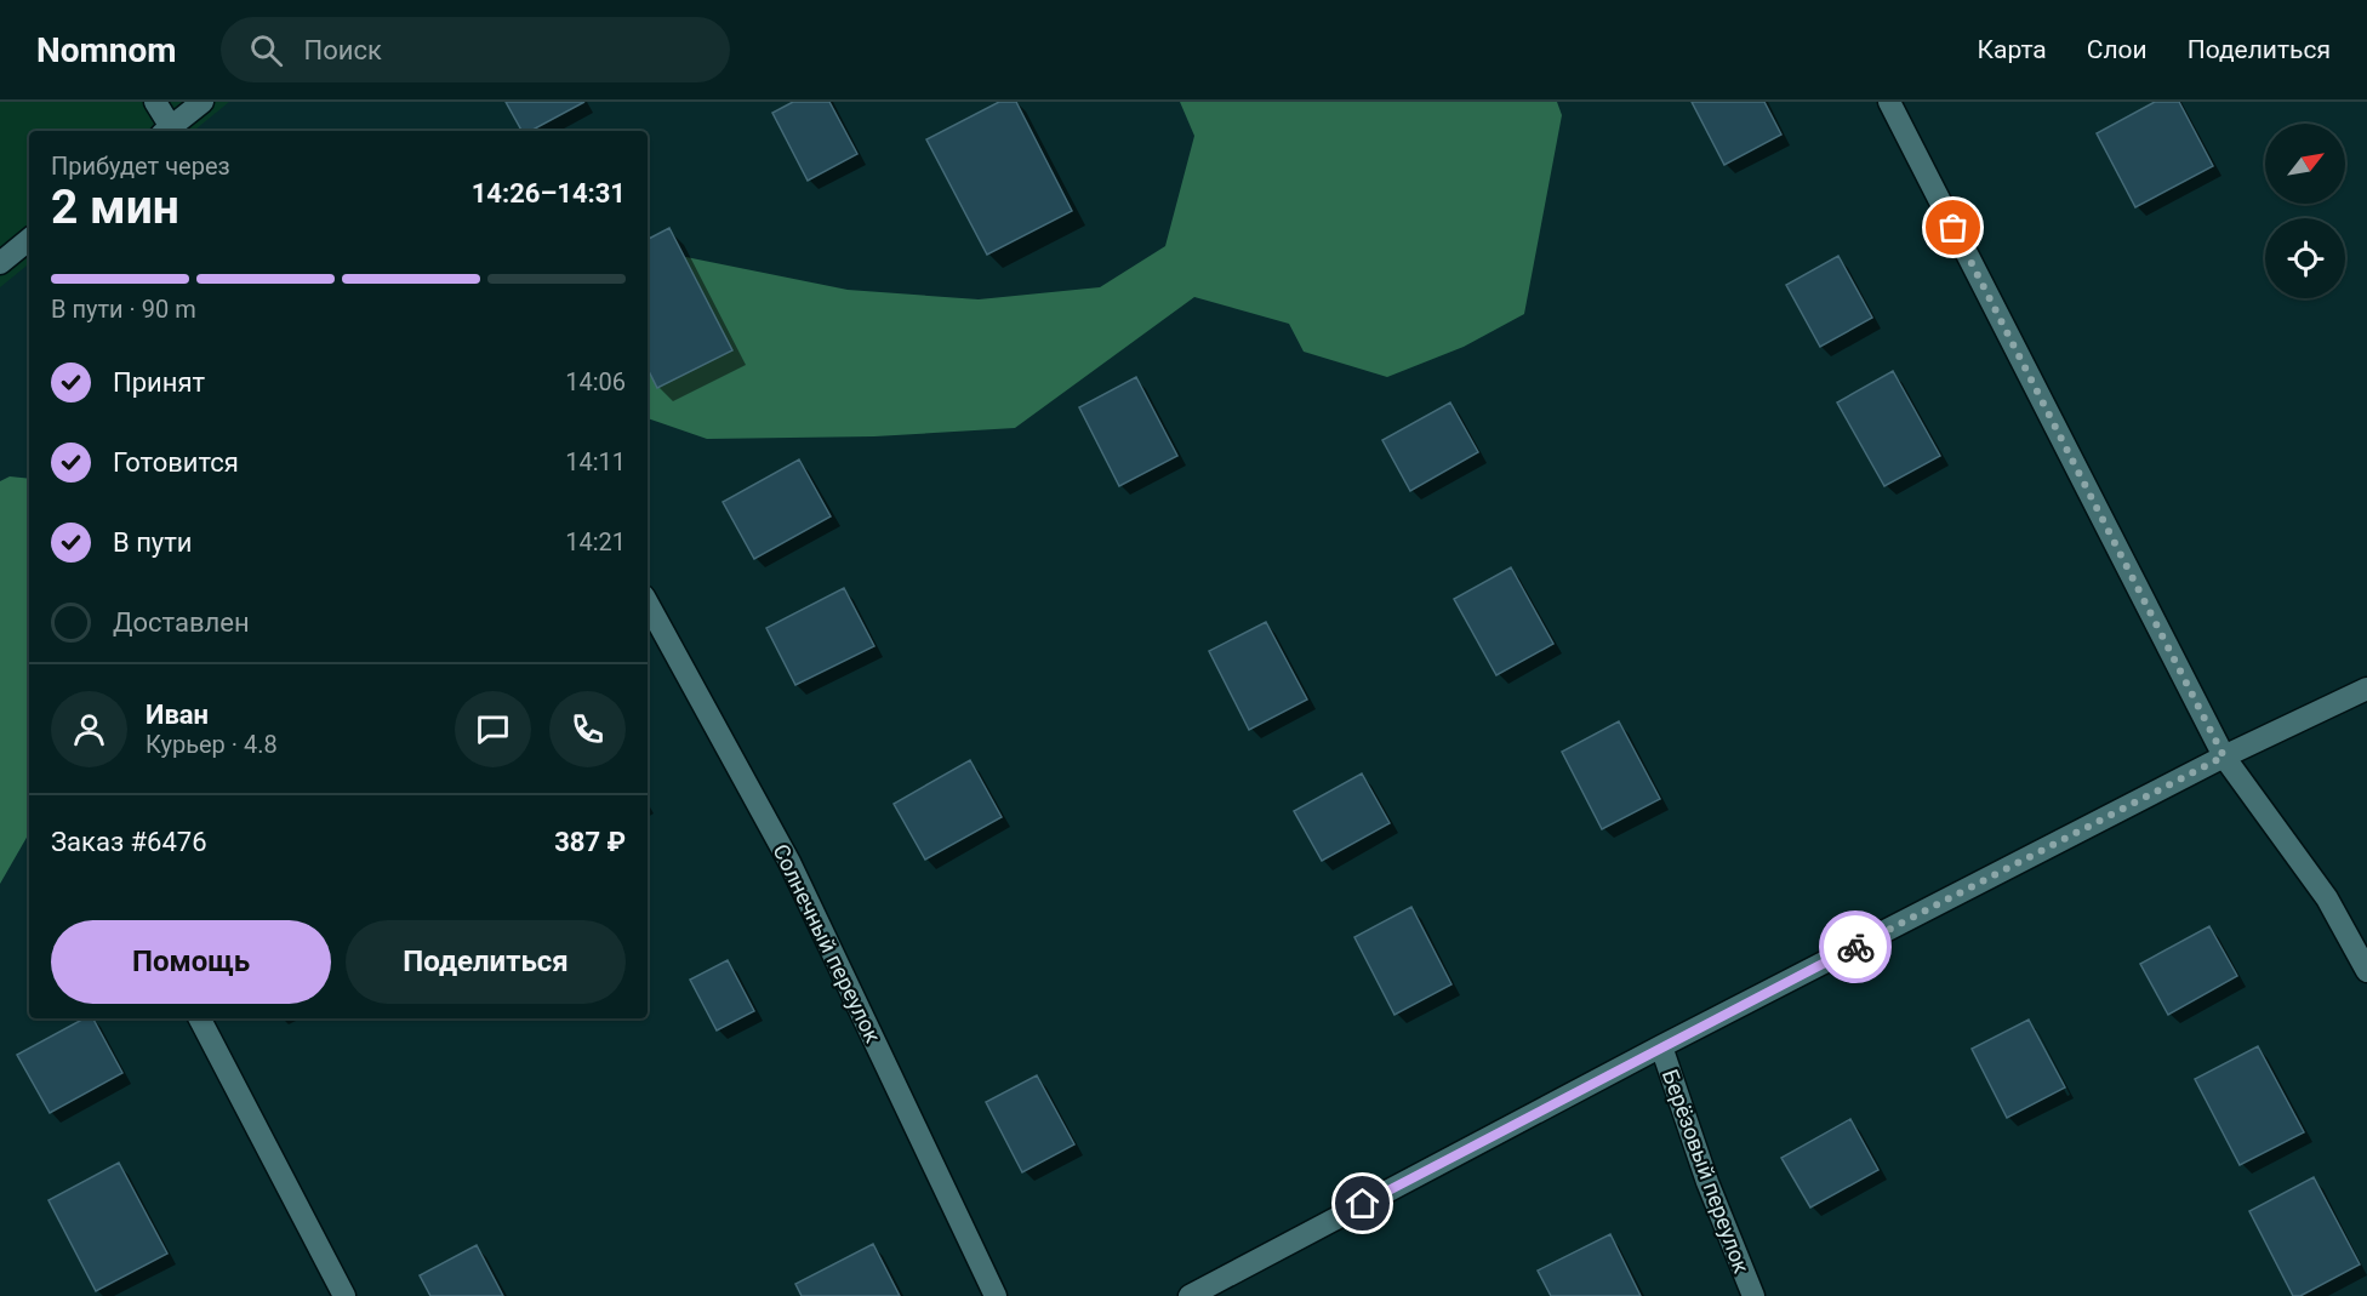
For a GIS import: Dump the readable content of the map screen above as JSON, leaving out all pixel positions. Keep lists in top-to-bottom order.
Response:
{
  "streets": {
    "street": ["Солнечный переулок", "Берёзовый переулок"]
  },
  "north": "top right",
  "page": {
    "header": "Nomnom",
    "search": "Поиск",
    "nav": ["Карта", "Слои", "Поделиться"],
    "heading": ["2 мин", "Прибудет через", "14:26–14:31"],
    "panel": [
      "Иван",
      "Курьер · 4.8",
      "Заказ #6476",
      "387 ₽"
    ],
    "bar": "В пути · 90 m",
    "list": [
      ["Принят", "14:06"],
      ["Готовится", "14:11"],
      ["В пути", "14:21"],
      "Доставлен"
    ],
    "buttons": ["Помощь", "Поделиться"]
  }
}
